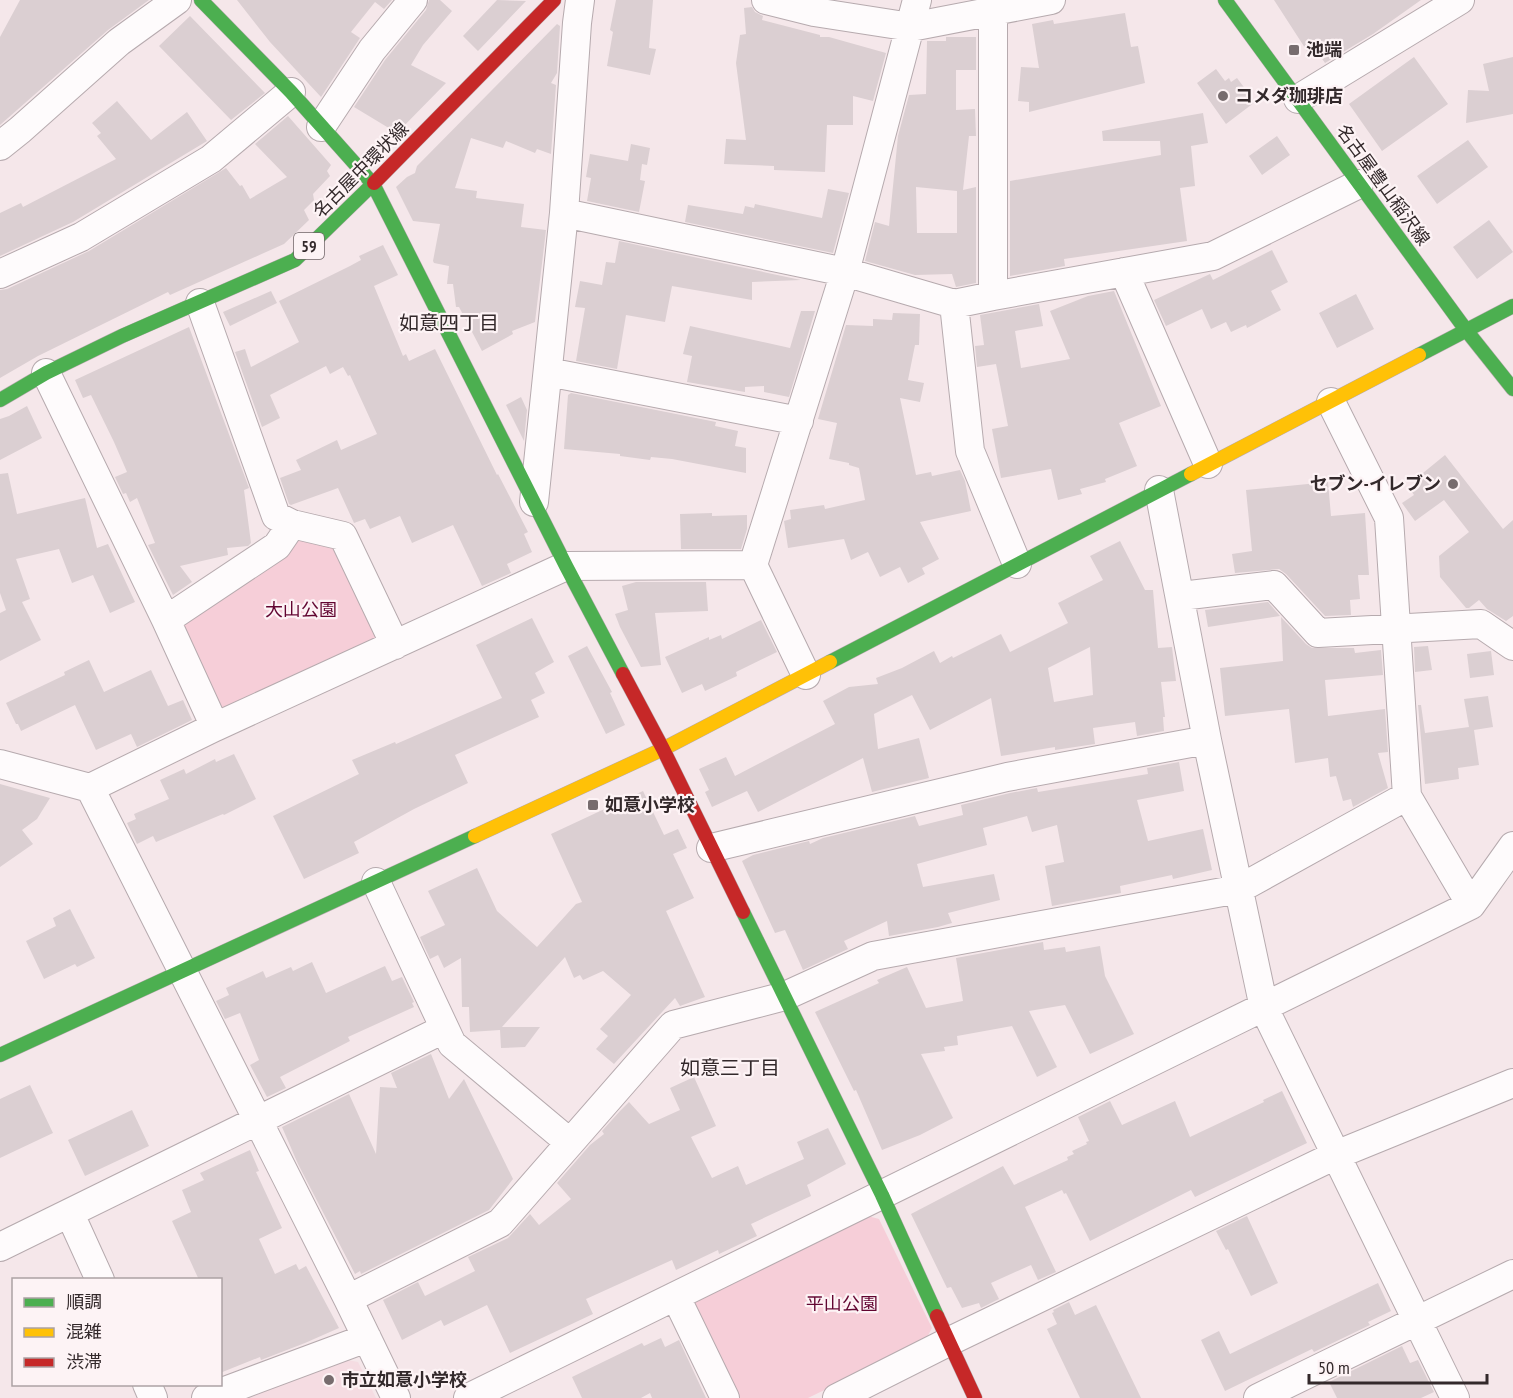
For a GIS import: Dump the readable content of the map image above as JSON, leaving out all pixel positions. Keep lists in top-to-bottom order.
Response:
{
  "streets": {
    "street": ["名古屋中環状線", "名古屋豊山稲沢線", "59"]
  },
  "districts": ["如意四丁目", "如意三丁目"],
  "parks": ["大山公園", "平山公園"],
  "places": {
    "transit": ["池端", "如意小学校"],
    "other": ["コメダ珈琲店", "セブン-イレブン", "市立如意小学校"]
  },
  "legend": ["順調", "混雑", "渋滞"],
  "scale_bar": "50 m"
}
